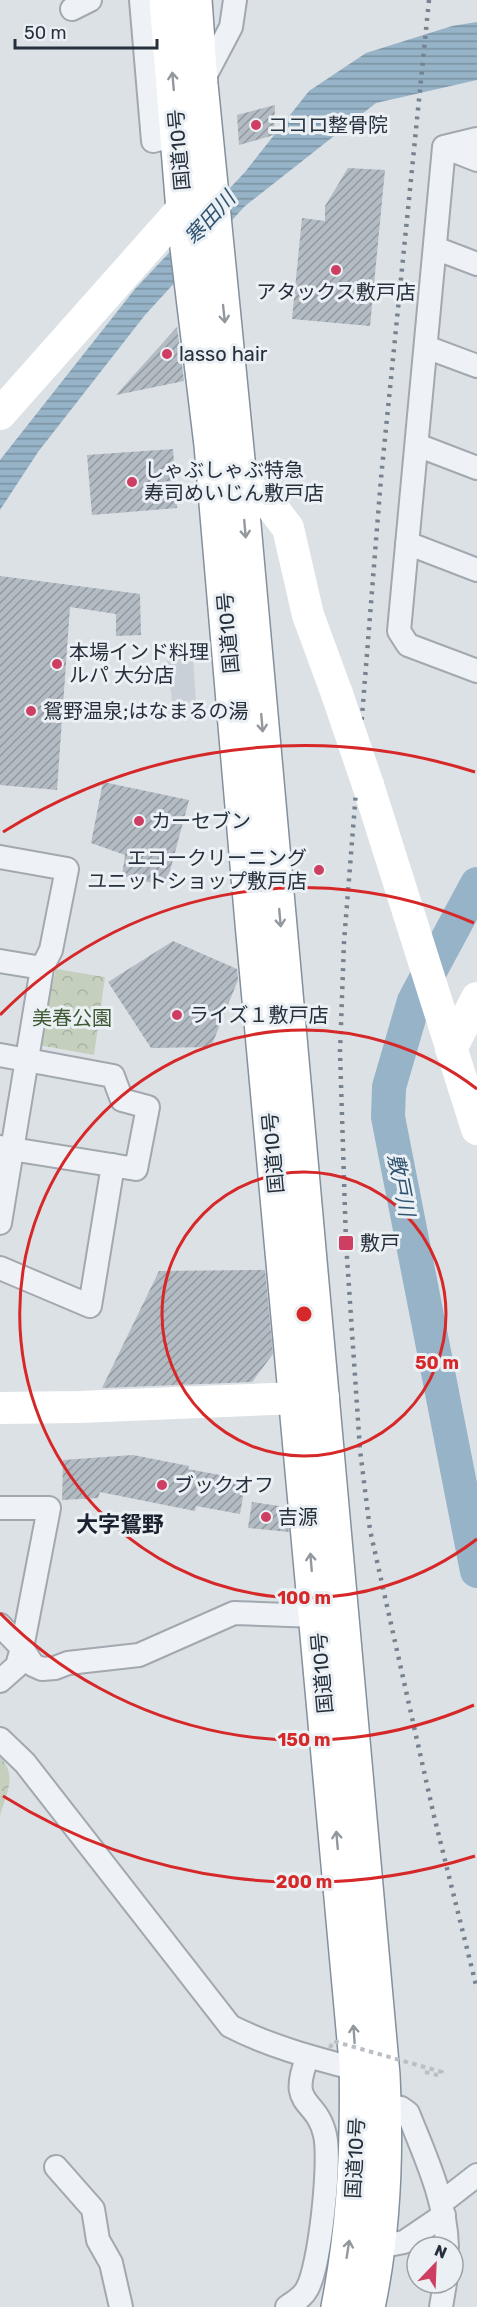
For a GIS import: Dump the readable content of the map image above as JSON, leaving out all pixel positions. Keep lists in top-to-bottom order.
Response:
{
  "streets": {
    "highway": ["国道10号"]
  },
  "districts": ["大字鴛野"],
  "water": ["寒田川", "敷戸川"],
  "parks": ["美春公園"],
  "places": {
    "other": [
      "ココロ整骨院",
      "アタックス敷戸店",
      "lasso hair",
      "しゃぶしゃぶ特急 寿司めいじん敷戸店",
      "本場インド料理 ルパ 大分店",
      "鴛野温泉;はなまるの湯",
      "カーセブン",
      "エコークリーニング ユニットショップ敷戸店",
      "ライズ１敷戸店",
      "ブックオフ",
      "吉源"
    ],
    "transit": ["敷戸"]
  },
  "scale_bar": "50 m",
  "north": "top right",
  "rings": [
    "50 m",
    "100 m",
    "150 m",
    "200 m"
  ]
}
